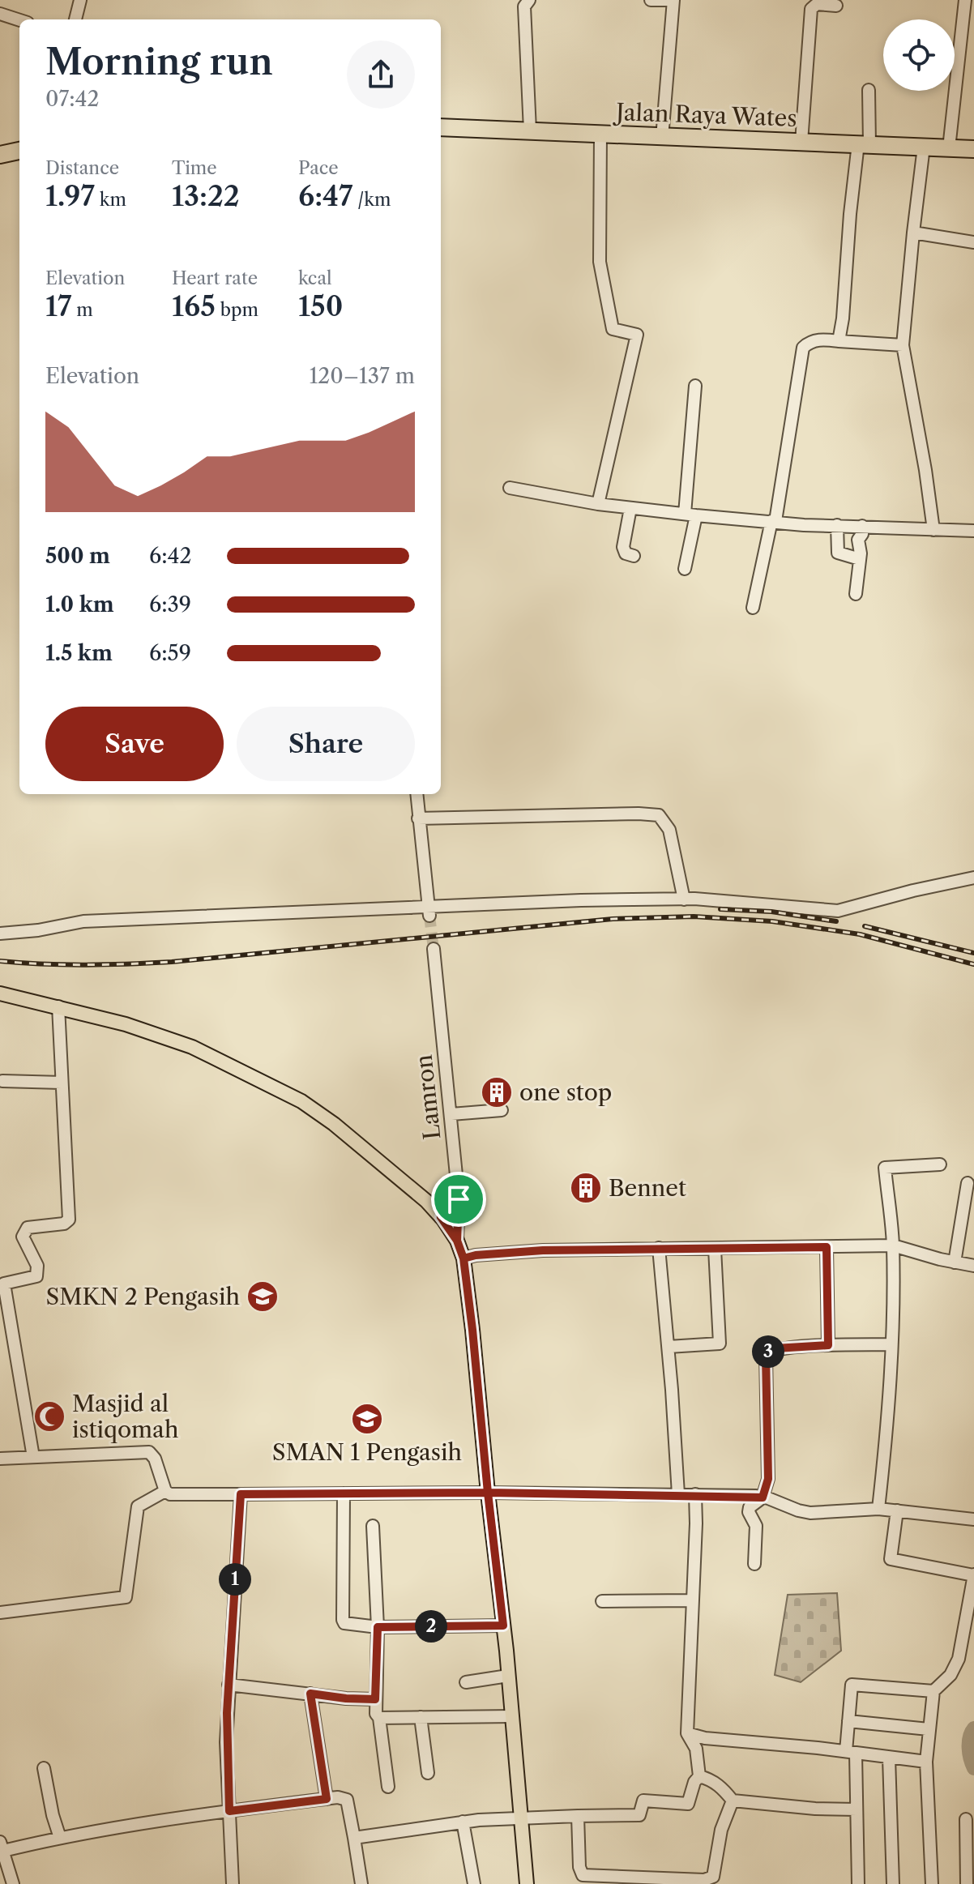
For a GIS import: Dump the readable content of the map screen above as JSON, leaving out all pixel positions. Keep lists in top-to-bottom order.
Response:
{
  "streets": {
    "highway": ["Jalan Raya Wates"],
    "street": ["Lamron"]
  },
  "places": {
    "building": ["one stop", "Bennet"],
    "school or university": ["SMKN 2 Pengasih", "SMAN 1 Pengasih"],
    "mosque": ["Masjid al istiqomah"]
  },
  "page": {
    "heading": ["Morning run", "07:42"],
    "stats": [
      ["Distance", "1.97 km"],
      ["Time", "13:22"],
      ["Pace", "6:47 /km"],
      ["Elevation", "17 m"],
      ["Heart rate", "165 bpm"],
      ["kcal", "150"]
    ],
    "chart": ["Elevation", "120–137 m"],
    "list": [
      {
        "name": "500 m",
        "note": "6:42"
      },
      {
        "name": "1.0 km",
        "note": "6:39"
      },
      {
        "name": "1.5 km",
        "note": "6:59"
      }
    ],
    "buttons": ["Save", "Share"],
    "pins": ["3", "1", "2"]
  }
}
